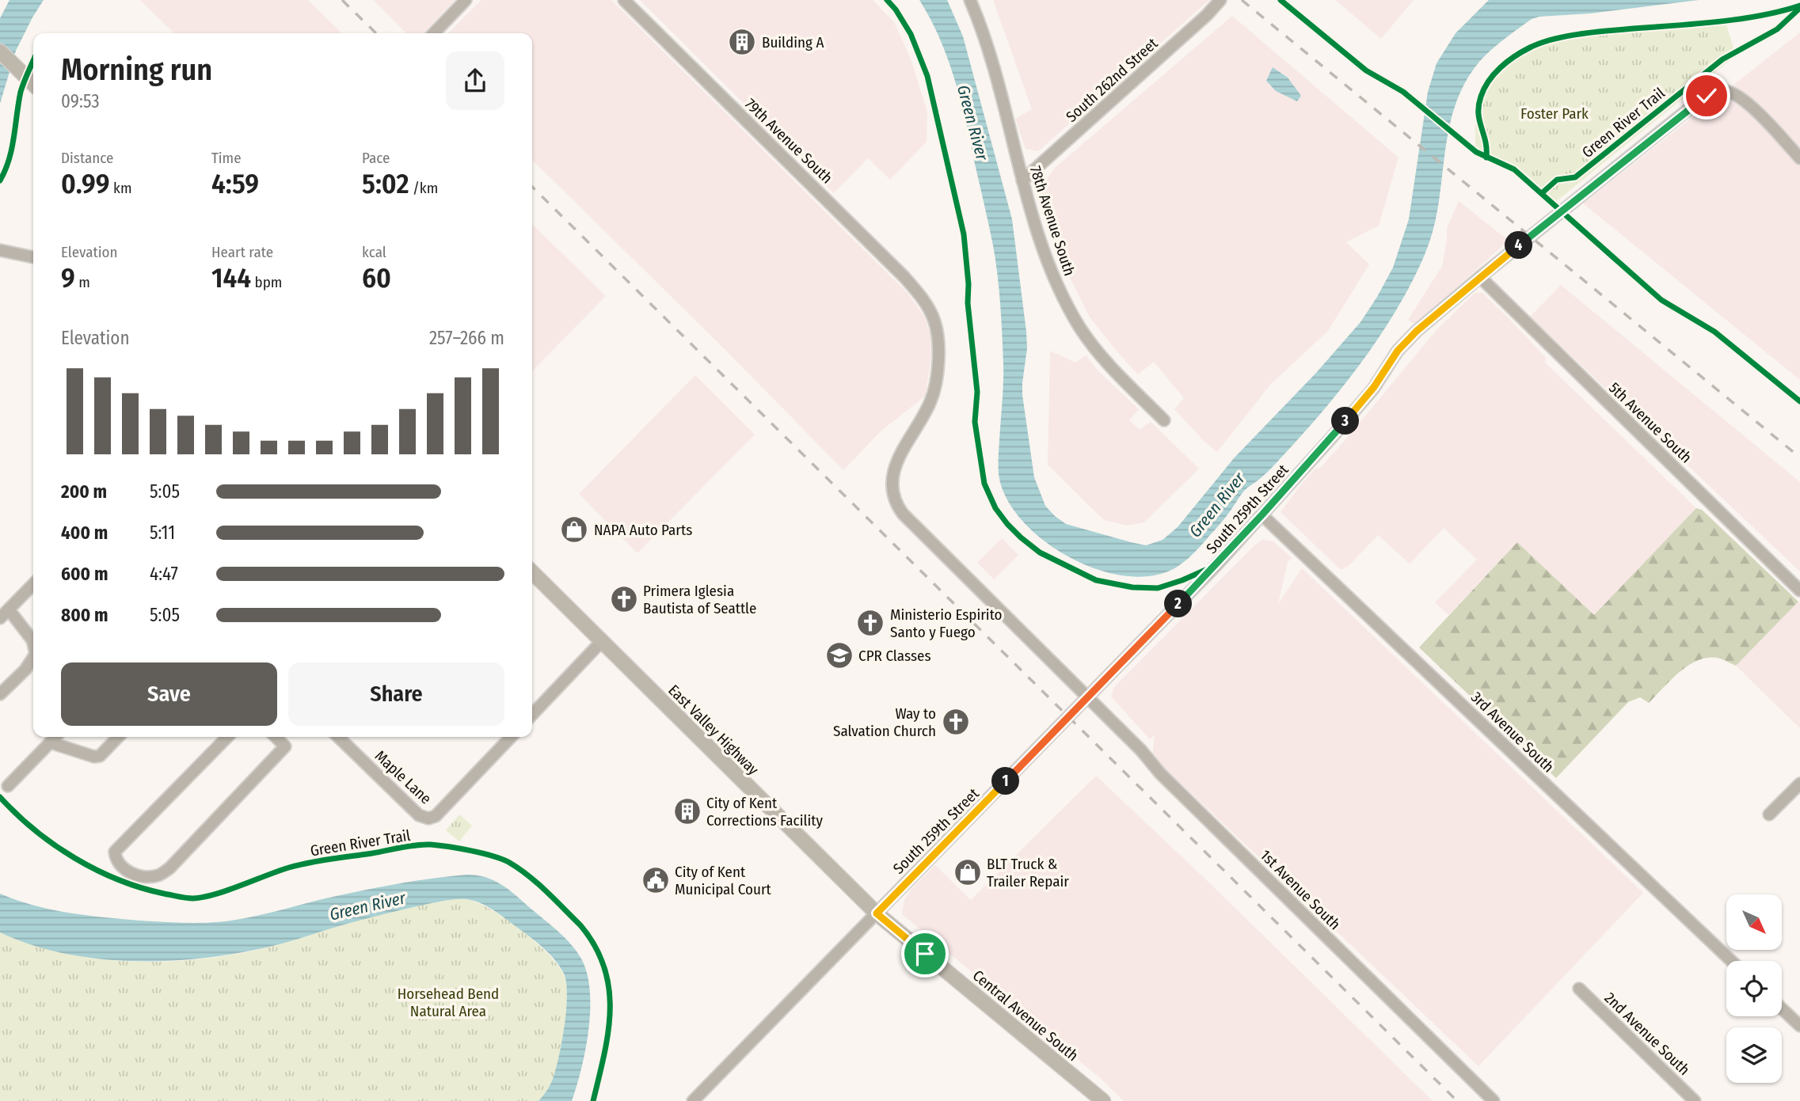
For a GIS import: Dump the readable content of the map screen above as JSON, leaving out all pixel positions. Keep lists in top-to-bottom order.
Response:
{
  "streets": {
    "main road": ["East Valley Highway", "Central Avenue South"],
    "street": [
      "South 262nd Street",
      "79th Avenue South",
      "78th Avenue South",
      "5th Avenue South",
      "South 259th Street",
      "3rd Avenue South",
      "Maple Lane",
      "1st Avenue South",
      "2nd Avenue South"
    ],
    "cycle path": ["Green River Trail"]
  },
  "crossings": [
    ["South 262nd Street", "78th Avenue South"],
    ["79th Avenue South", "1st Avenue South"],
    ["5th Avenue South", "South 259th Street"],
    ["South 259th Street", "East Valley Highway"],
    ["South 259th Street", "3rd Avenue South"],
    ["South 259th Street", "1st Avenue South"],
    ["South 259th Street", "Central Avenue South"],
    ["East Valley Highway", "Central Avenue South"]
  ],
  "water": ["Green River"],
  "parks": ["Foster Park", "Horsehead Bend Natural Area"],
  "places": {
    "building": ["Building A", "City of Kent Corrections Facility"],
    "shop": ["NAPA Auto Parts", "BLT Truck & Trailer Repair"],
    "church": ["Primera Iglesia Bautista of Seattle", "Ministerio Espirito Santo y Fuego", "Way to Salvation Church"],
    "school or university": ["CPR Classes"],
    "public building": ["City of Kent Municipal Court"]
  },
  "north": "bottom right",
  "page": {
    "heading": ["Morning run", "09:53"],
    "stats": [
      ["Distance", "0.99 km"],
      ["Time", "4:59"],
      ["Pace", "5:02 /km"],
      ["Elevation", "9 m"],
      ["Heart rate", "144 bpm"],
      ["kcal", "60"]
    ],
    "pins": [
      "4",
      "3",
      "2",
      "1"
    ],
    "chart": ["Elevation", "257–266 m"],
    "list": [
      {
        "name": "200 m",
        "note": "5:05"
      },
      {
        "name": "400 m",
        "note": "5:11"
      },
      {
        "name": "600 m",
        "note": "4:47"
      },
      {
        "name": "800 m",
        "note": "5:05"
      }
    ],
    "buttons": ["Save", "Share"]
  }
}
